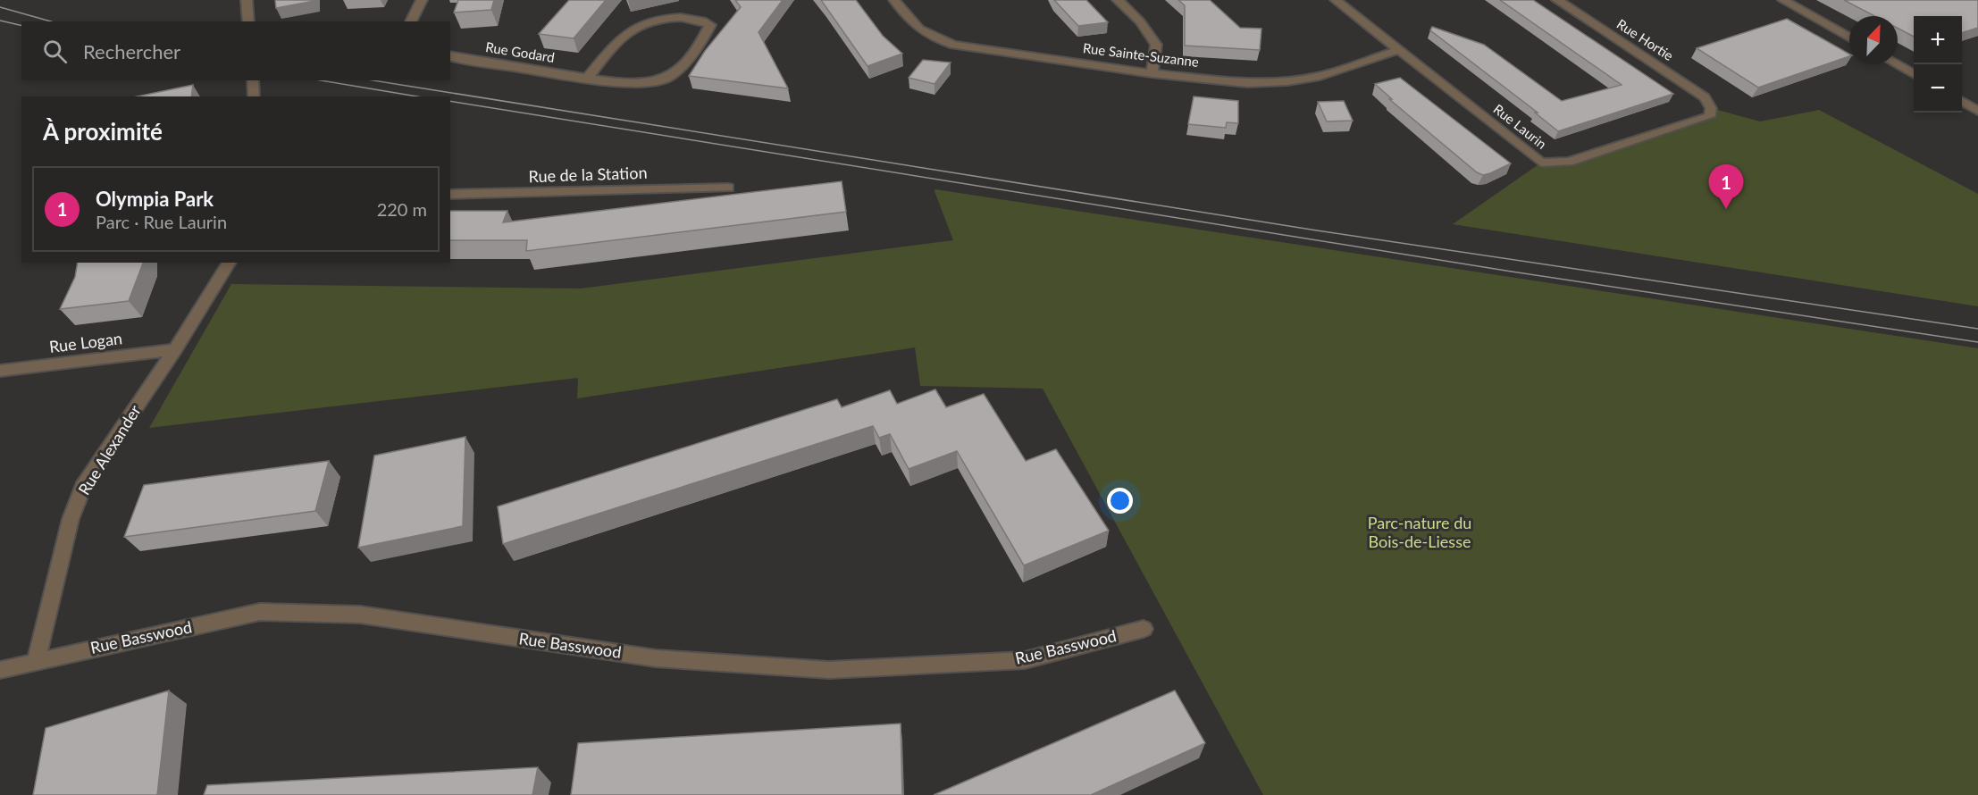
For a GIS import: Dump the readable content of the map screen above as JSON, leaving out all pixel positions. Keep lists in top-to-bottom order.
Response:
{
  "streets": {
    "street": [
      "Rue Hortie",
      "Rue Godard",
      "Rue Sainte-Suzanne",
      "Rue Laurin",
      "Rue de la Station",
      "Rue Logan",
      "Rue Alexander",
      "Rue Basswood"
    ]
  },
  "crossings": [
    ["Rue Hortie", "Rue Laurin"],
    ["Rue Sainte-Suzanne", "Rue Laurin"],
    ["Rue Logan", "Rue Alexander"],
    ["Rue Alexander", "Rue Basswood"]
  ],
  "parks": ["Parc-nature du Bois-de-Liesse"],
  "north": "top right",
  "page": {
    "map_buttons": ["+", "−"],
    "search": "Rechercher",
    "heading": "À proximité",
    "pins": "1",
    "list": [
      {
        "mark": "1",
        "name": "Olympia Park",
        "note": "Parc · Rue Laurin",
        "value": "220 m"
      }
    ]
  }
}
